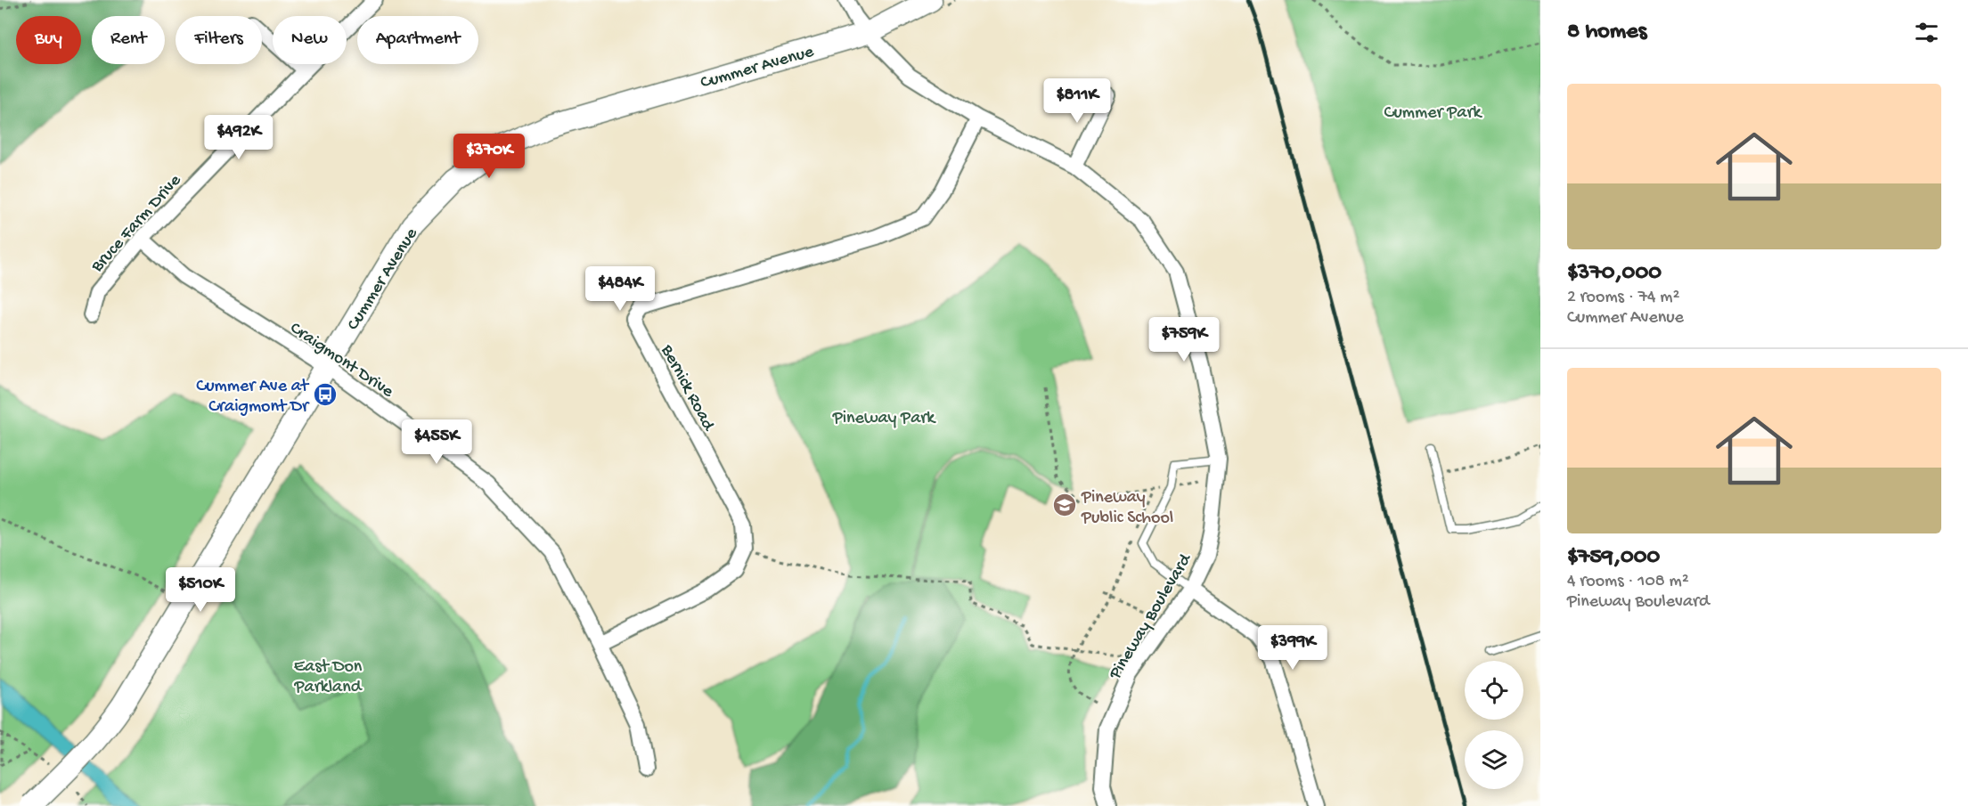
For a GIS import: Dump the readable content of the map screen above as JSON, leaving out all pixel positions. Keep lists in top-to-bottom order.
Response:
{
  "streets": {
    "street": [
      "Cummer Avenue",
      "Bruce Farm Drive",
      "Craigmont Drive",
      "Bernick Road",
      "Pineway Boulevard"
    ]
  },
  "crossings": [
    ["Cummer Avenue", "Craigmont Drive"],
    ["Cummer Avenue", "Pineway Boulevard"],
    ["Bruce Farm Drive", "Craigmont Drive"],
    ["Bernick Road", "Pineway Boulevard"]
  ],
  "parks": ["Cummer Park", "Pineway Park", "East Don Parkland"],
  "places": {
    "bus stop": ["Cummer Ave at Craigmont Dr"],
    "school or university": ["Pineway Public School"]
  },
  "page": {
    "heading": "8 homes",
    "chip": [
      "Buy",
      "Rent",
      "Filters",
      "New",
      "Apartment"
    ],
    "list": [
      {
        "name": "$370,000",
        "note": "2 rooms · 74 m² · Cummer Avenue"
      },
      {
        "name": "$759,000",
        "note": "4 rooms · 108 m² · Pineway Boulevard"
      }
    ],
    "price": [
      "$811K",
      "$492K",
      "$370K",
      "$484K",
      "$759K",
      "$455K",
      "$510K",
      "$399K"
    ]
  }
}
